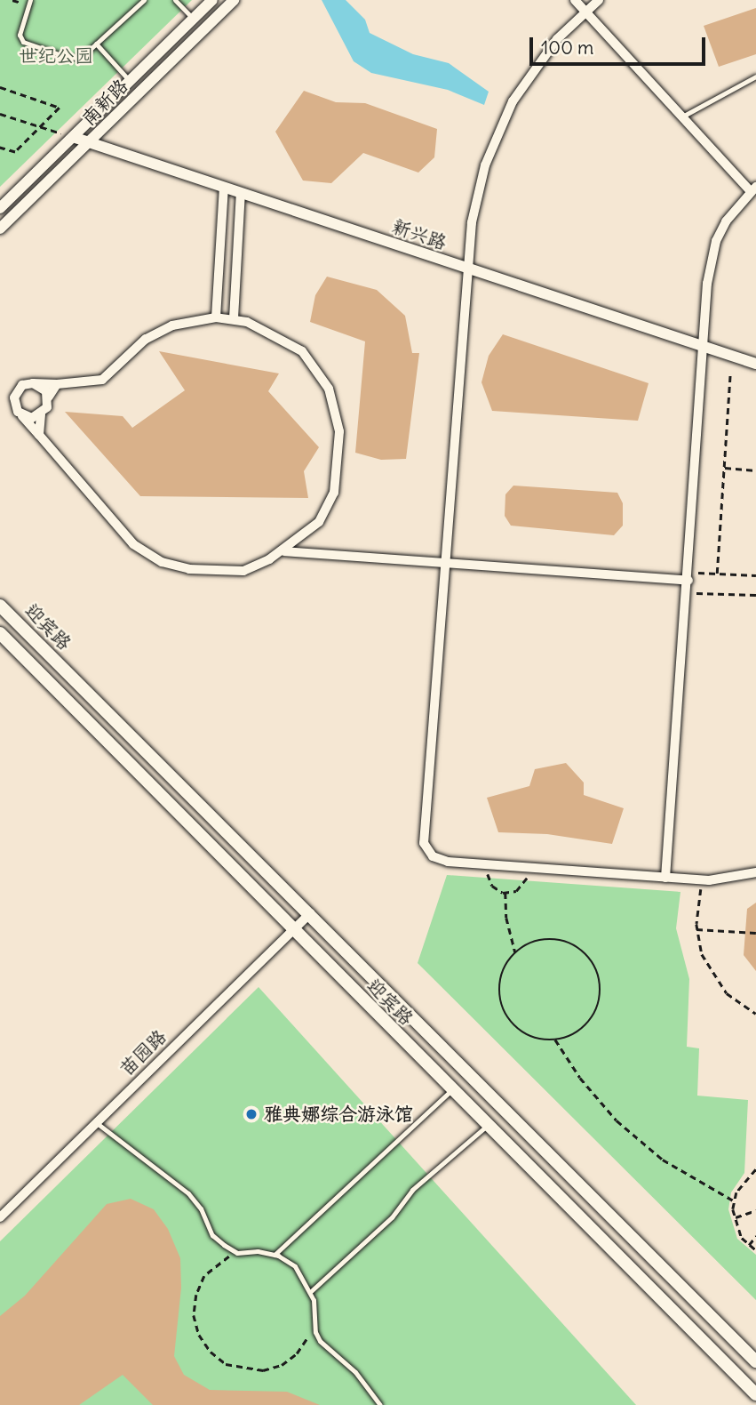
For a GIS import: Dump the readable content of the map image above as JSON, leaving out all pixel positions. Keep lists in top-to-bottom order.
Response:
{
  "streets": {
    "main road": ["迎宾路"],
    "street": ["南新路", "新兴路", "苗园路"]
  },
  "crossings": [
    ["南新路", "新兴路"],
    ["迎宾路", "苗园路"]
  ],
  "parks": ["世纪公园"],
  "places": ["雅典娜综合游泳馆"],
  "scale_bar": "100 m"
}
